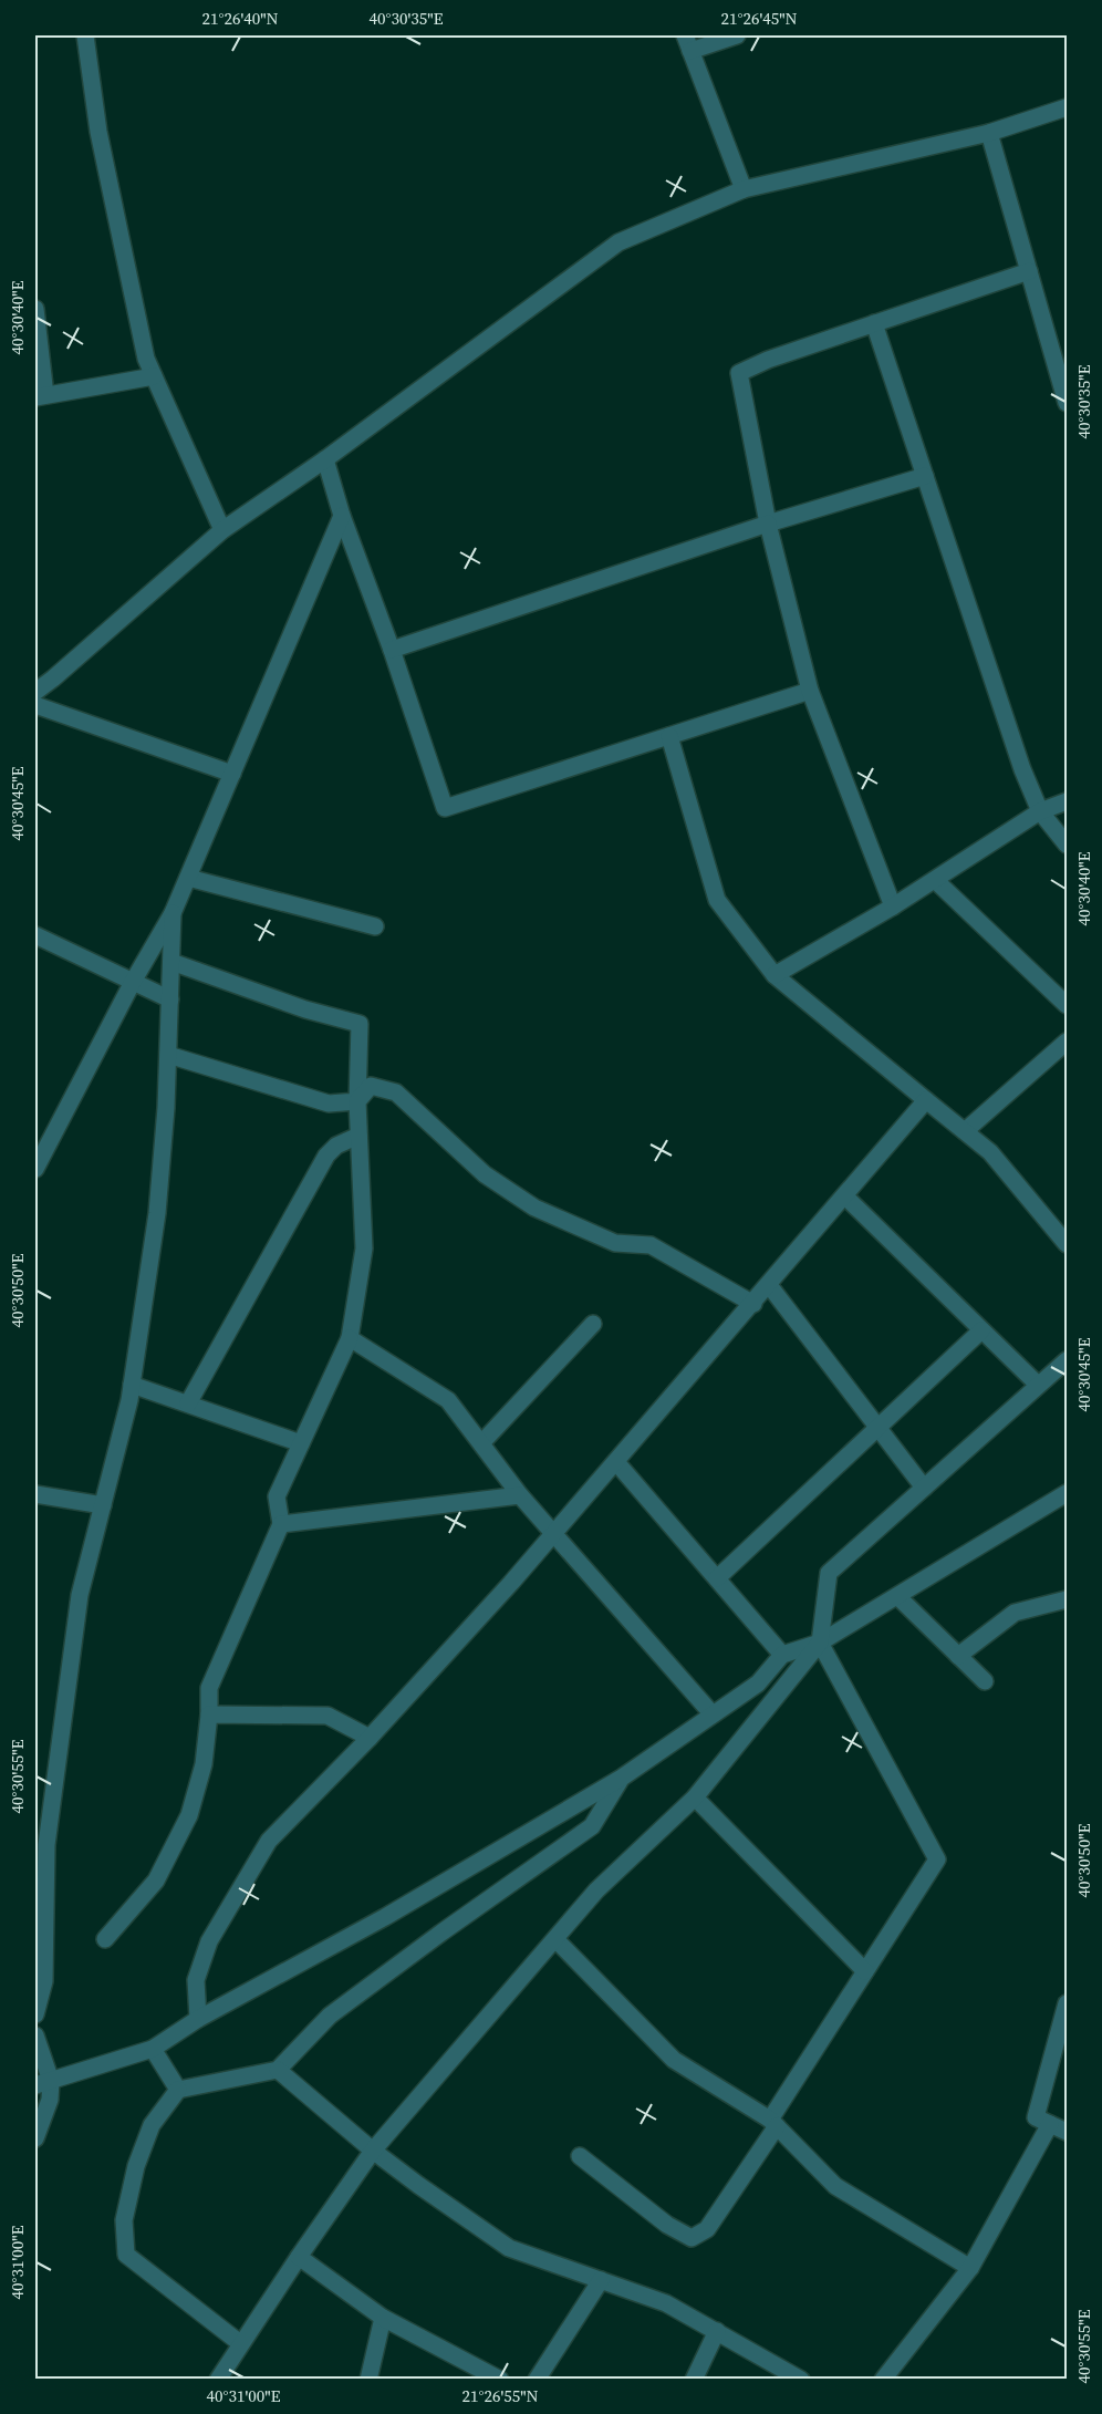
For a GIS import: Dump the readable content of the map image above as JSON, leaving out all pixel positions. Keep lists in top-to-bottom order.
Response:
{
  "coordinates": [
    "21°26'40\"N",
    "40°30'35\"E",
    "21°26'45\"N",
    "40°30'40\"E",
    "40°30'45\"E",
    "40°30'50\"E",
    "40°30'55\"E",
    "40°31'00\"E",
    "21°26'55\"N"
  ]
}
